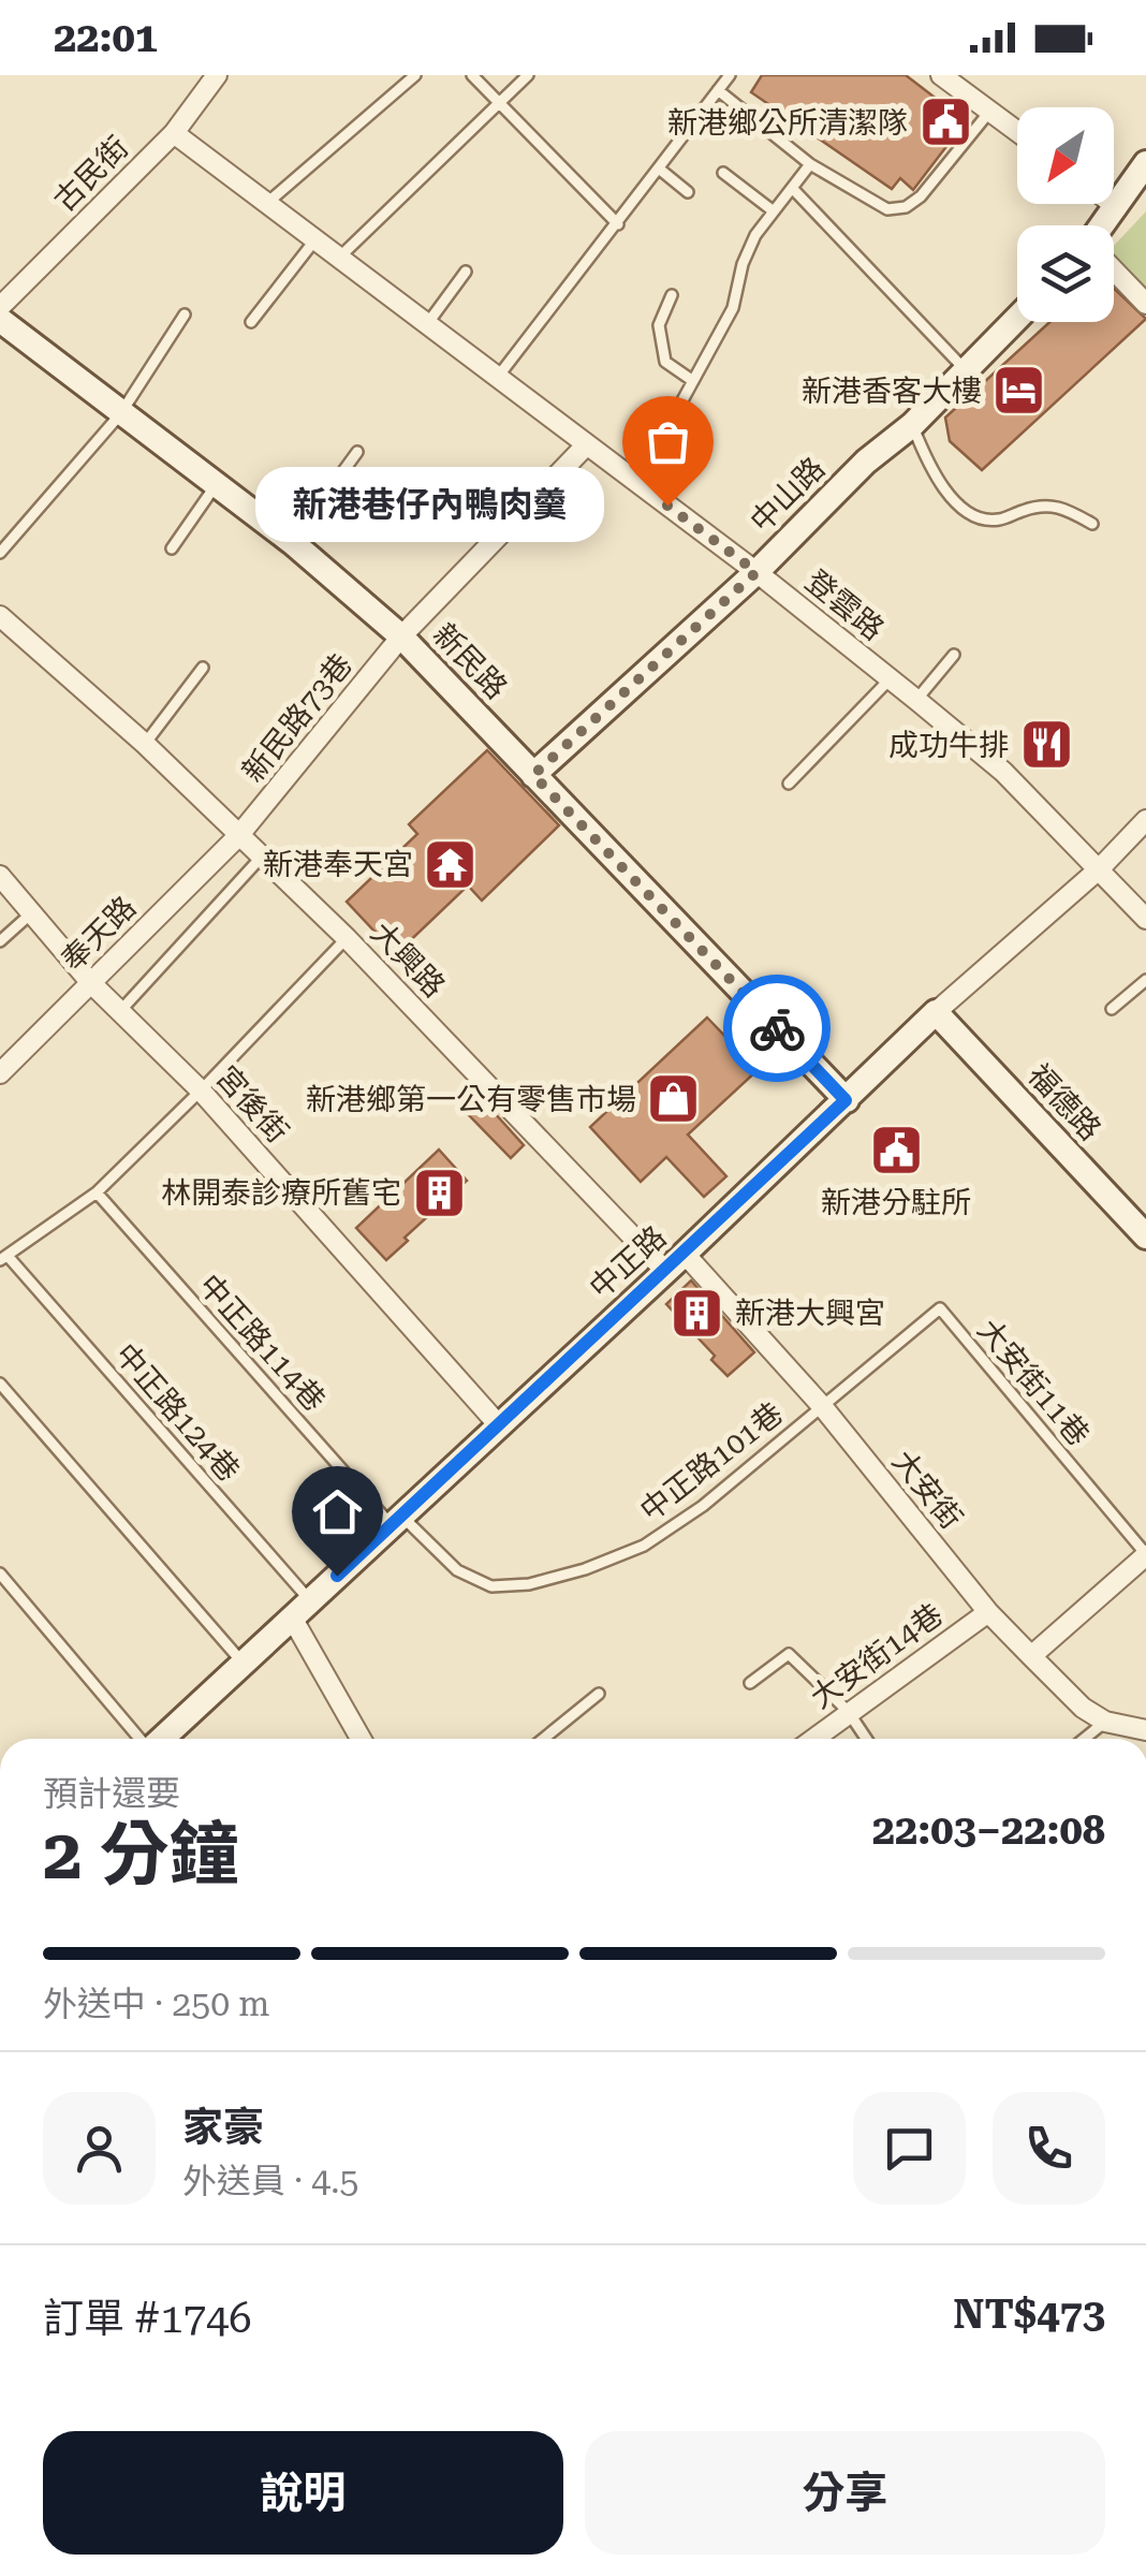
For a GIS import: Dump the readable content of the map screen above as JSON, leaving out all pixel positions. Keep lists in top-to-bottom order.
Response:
{
  "streets": {
    "main road": [
      "中山路",
      "新民路",
      "福德路",
      "中正路"
    ],
    "street": [
      "古民街",
      "登雲路",
      "新民路73巷",
      "奉天路",
      "大興路",
      "宮後街",
      "大安街",
      "大安街14巷"
    ],
    "lane": [
      "中正路114巷",
      "大安街11巷",
      "中正路124巷",
      "中正路101巷"
    ]
  },
  "crossings": [
    ["古民街", "登雲路"],
    ["中山路", "登雲路"],
    ["中山路", "新民路"],
    ["登雲路", "新民路73巷"],
    ["登雲路", "中正路"],
    ["新民路", "新民路73巷"],
    ["新民路", "中正路"],
    ["新民路73巷", "奉天路"],
    ["新民路73巷", "大興路"],
    ["奉天路", "大興路"],
    ["奉天路", "宮後街"],
    ["大興路", "中正路"],
    ["大興路", "大安街"],
    ["福德路", "中正路"],
    ["宮後街", "中正路"],
    ["中正路", "中正路114巷"],
    ["中正路", "中正路124巷"],
    ["中正路", "中正路101巷"],
    ["中正路", "大安街"],
    ["中正路114巷", "中正路101巷"],
    ["大安街11巷", "中正路101巷"],
    ["大安街11巷", "大安街"],
    ["中正路101巷", "大安街"],
    ["大安街", "大安街14巷"]
  ],
  "places": {
    "public building": ["新港鄉公所清潔隊", "新港分駐所"],
    "hotel": ["新港香客大樓"],
    "other": ["新港巷仔內鴨肉羹"],
    "restaurant": ["成功牛排"],
    "temple": ["新港奉天宮"],
    "shop": ["新港鄉第一公有零售市場"],
    "building": ["林開泰診療所舊宅", "新港大興宮"]
  },
  "north": "bottom left",
  "page": {
    "status": "22:01",
    "bubble": "新港巷仔內鴨肉羹",
    "heading": ["2 分鐘", "預計還要", "22:03–22:08"],
    "panel": [
      "家豪",
      "外送員 · 4.5",
      "訂單 #1746",
      "NT$473"
    ],
    "bar": "外送中 · 250 m",
    "buttons": ["說明", "分享"]
  }
}
